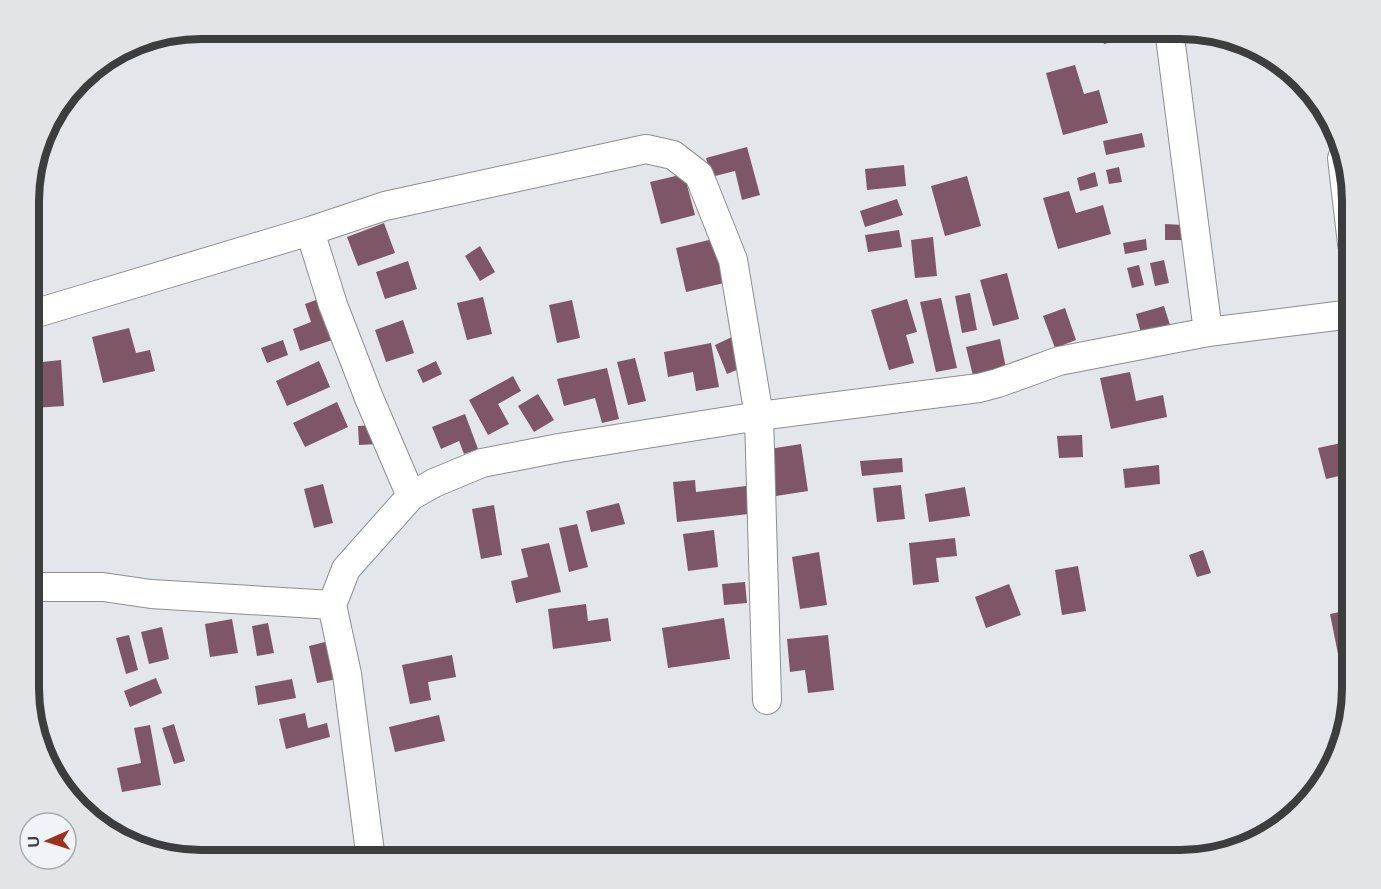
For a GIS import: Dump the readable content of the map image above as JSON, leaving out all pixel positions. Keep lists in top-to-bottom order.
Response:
{
  "north": "left"
}
